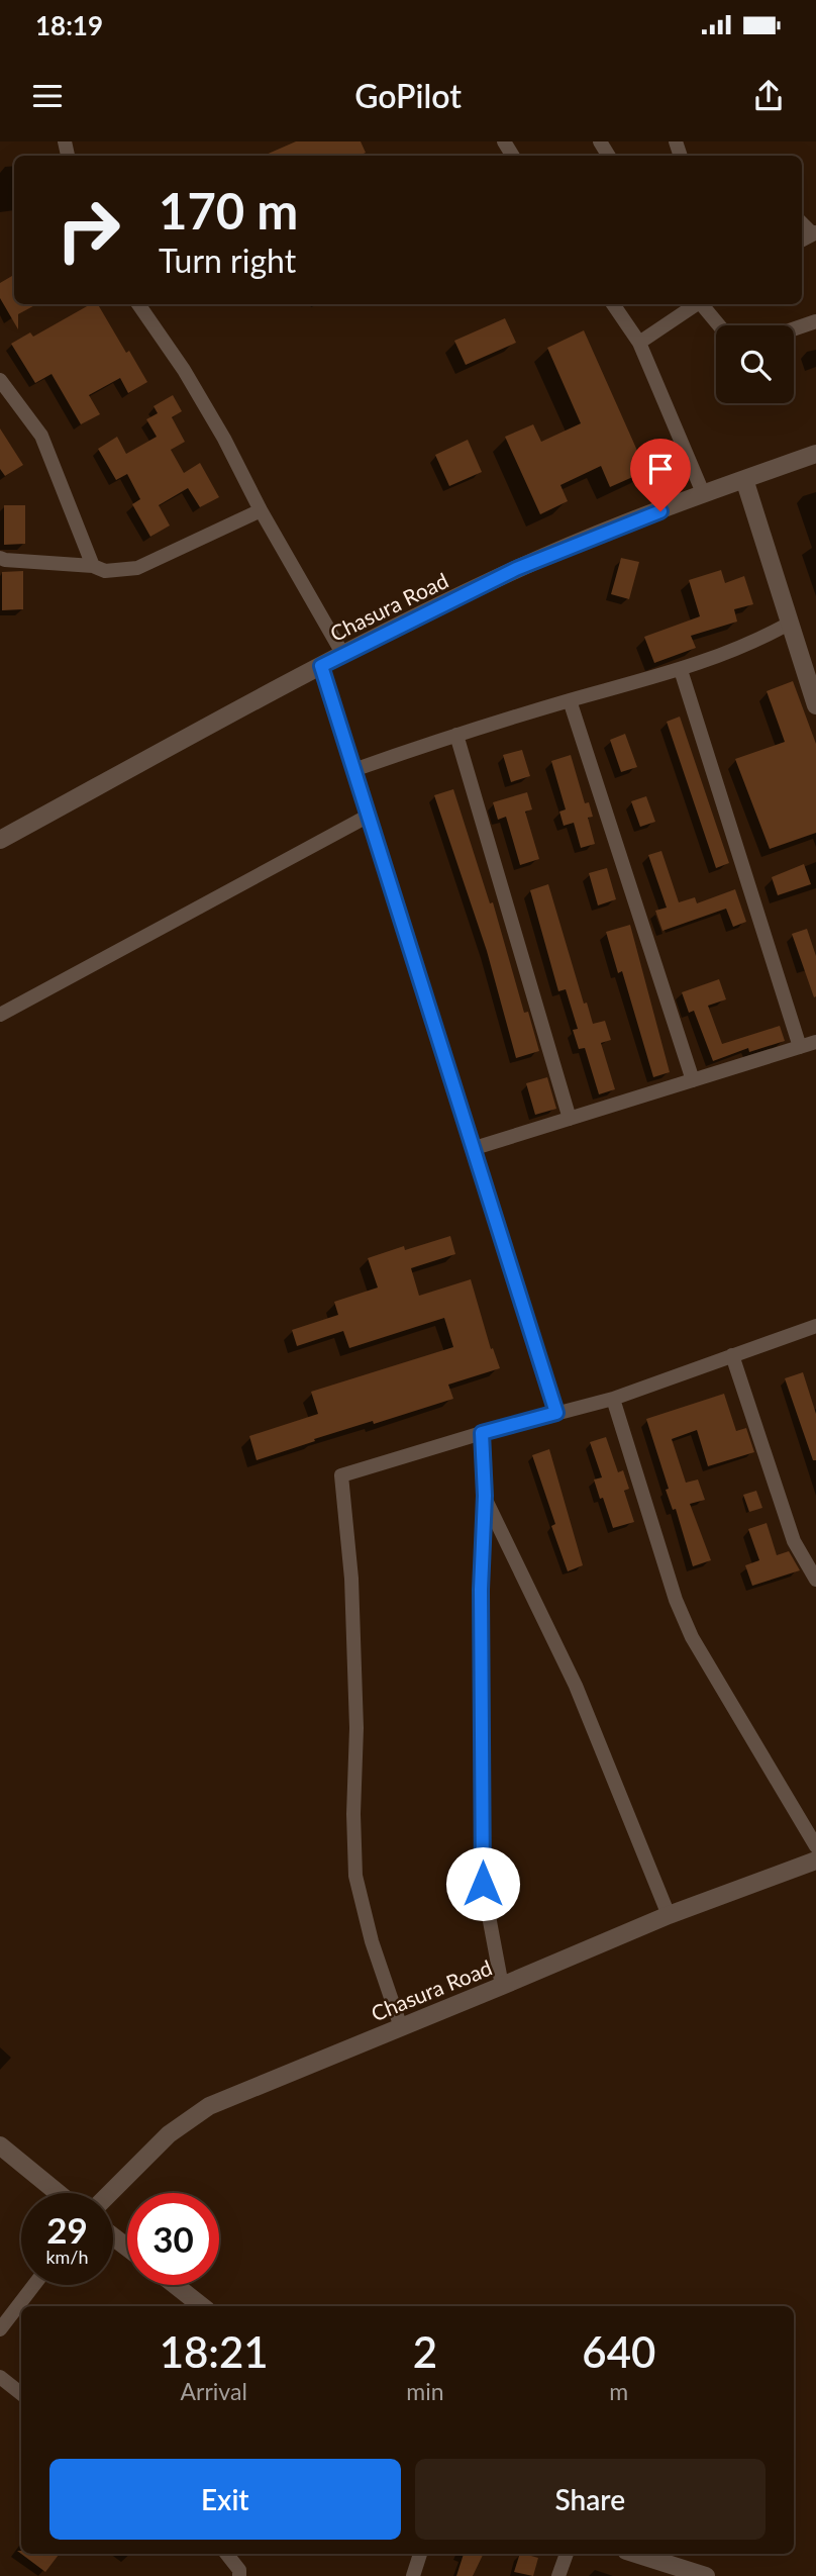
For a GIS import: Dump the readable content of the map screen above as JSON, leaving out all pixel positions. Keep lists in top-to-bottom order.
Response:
{
  "streets": {
    "street": ["Chasura Road"]
  },
  "page": {
    "status": "18:19",
    "header": "GoPilot",
    "turn": ["170 m", "Turn right"],
    "speed": "29 km/h",
    "limit": "30",
    "eta": [
      "18:21",
      "Arrival",
      "2",
      "min",
      "640",
      "m"
    ],
    "buttons": ["Exit", "Share"]
  }
}
